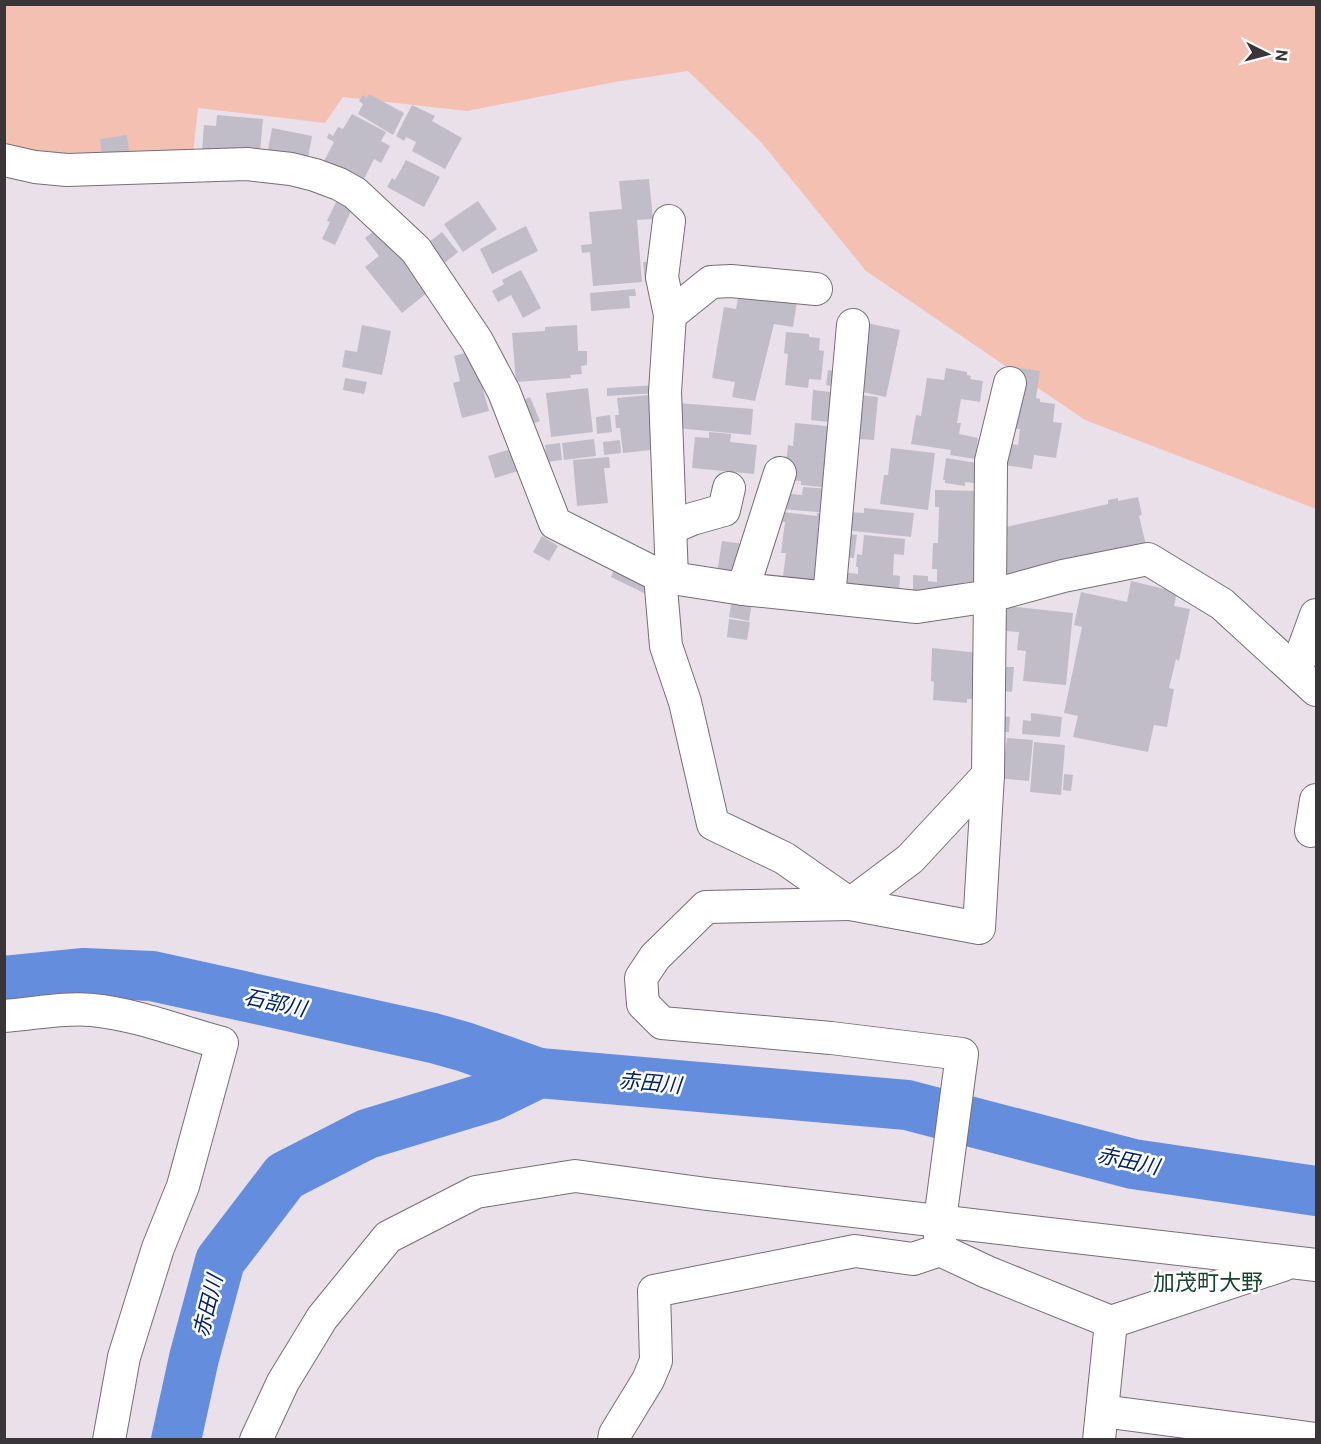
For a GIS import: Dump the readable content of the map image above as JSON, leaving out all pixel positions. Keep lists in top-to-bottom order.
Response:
{
  "districts": ["加茂町大野"],
  "water": ["石部川", "赤田川"],
  "north": "right"
}
